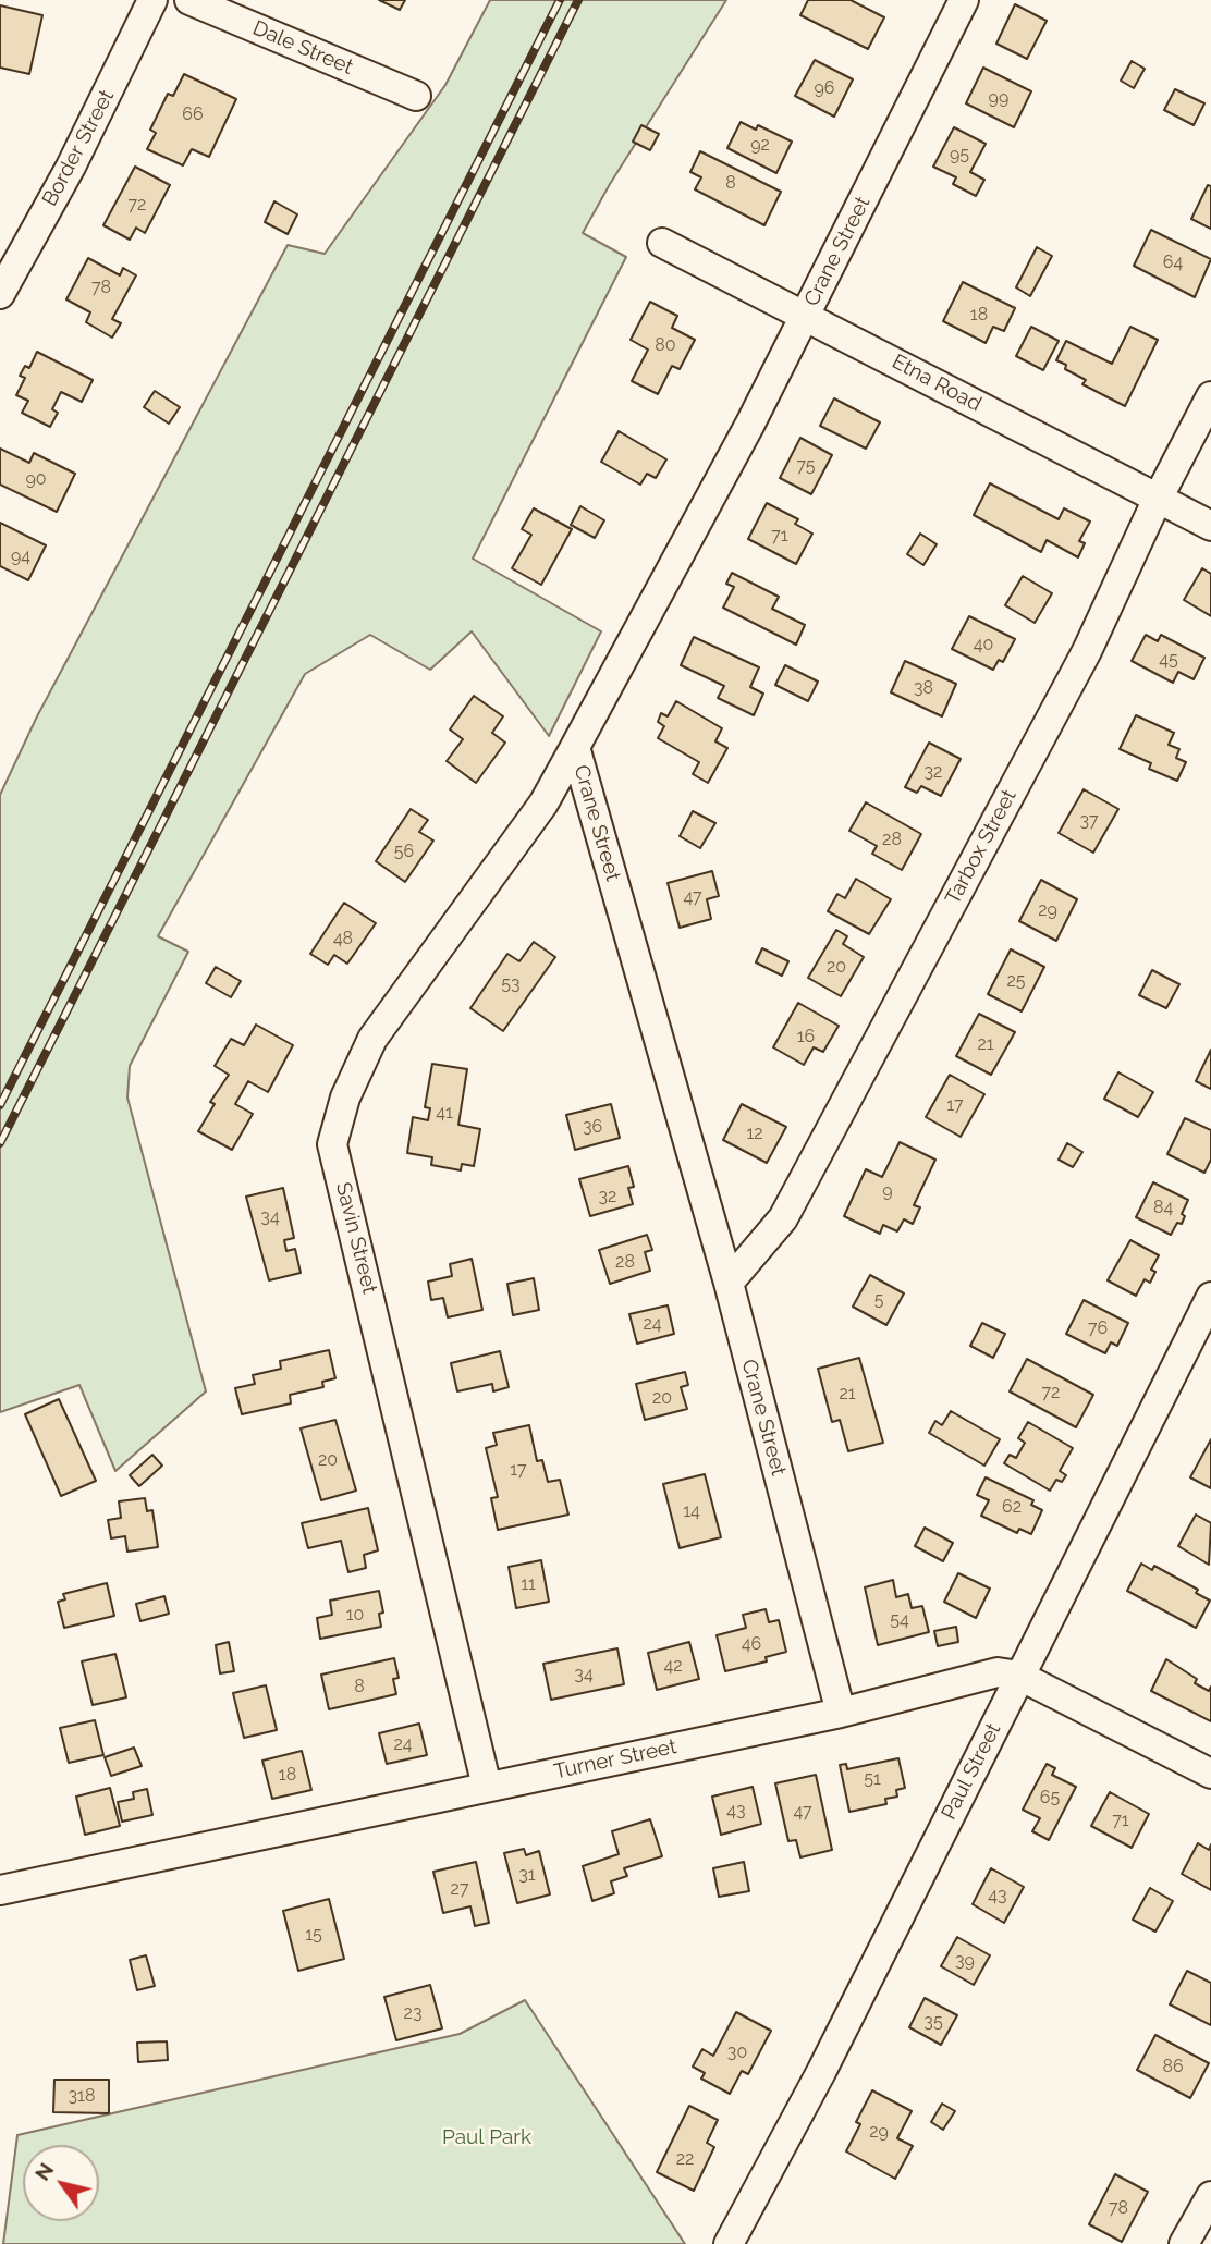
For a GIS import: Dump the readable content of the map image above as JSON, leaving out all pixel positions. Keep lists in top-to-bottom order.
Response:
{
  "streets": {
    "street": [
      "Dale Street",
      "Border Street",
      "Crane Street",
      "Etna Road",
      "Tarbox Street",
      "Savin Street",
      "Turner Street",
      "Paul Street"
    ]
  },
  "crossings": [
    ["Crane Street", "Etna Road"],
    ["Crane Street", "Tarbox Street"],
    ["Crane Street", "Savin Street"],
    ["Crane Street", "Turner Street"],
    ["Etna Road", "Tarbox Street"],
    ["Savin Street", "Turner Street"],
    ["Turner Street", "Paul Street"]
  ],
  "parks": ["Paul Park"],
  "house_numbers": [
    "96",
    "99",
    "66",
    "92",
    "95",
    "8",
    "72",
    "64",
    "78",
    "18",
    "80",
    "75",
    "90",
    "71",
    "94",
    "40",
    "45",
    "38",
    "32",
    "37",
    "28",
    "56",
    "47",
    "29",
    "48",
    "20",
    "25",
    "53",
    "16",
    "21",
    "17",
    "41",
    "36",
    "12",
    "9",
    "32",
    "84",
    "34",
    "28",
    "5",
    "24",
    "76",
    "72",
    "21",
    "20",
    "20",
    "17",
    "62",
    "14",
    "11",
    "10",
    "54",
    "46",
    "42",
    "34",
    "8",
    "24",
    "18",
    "51",
    "65",
    "43",
    "47",
    "71",
    "31",
    "27",
    "43",
    "15",
    "39",
    "23",
    "35",
    "30",
    "86",
    "318",
    "29",
    "22",
    "78"
  ],
  "north": "top left"
}
